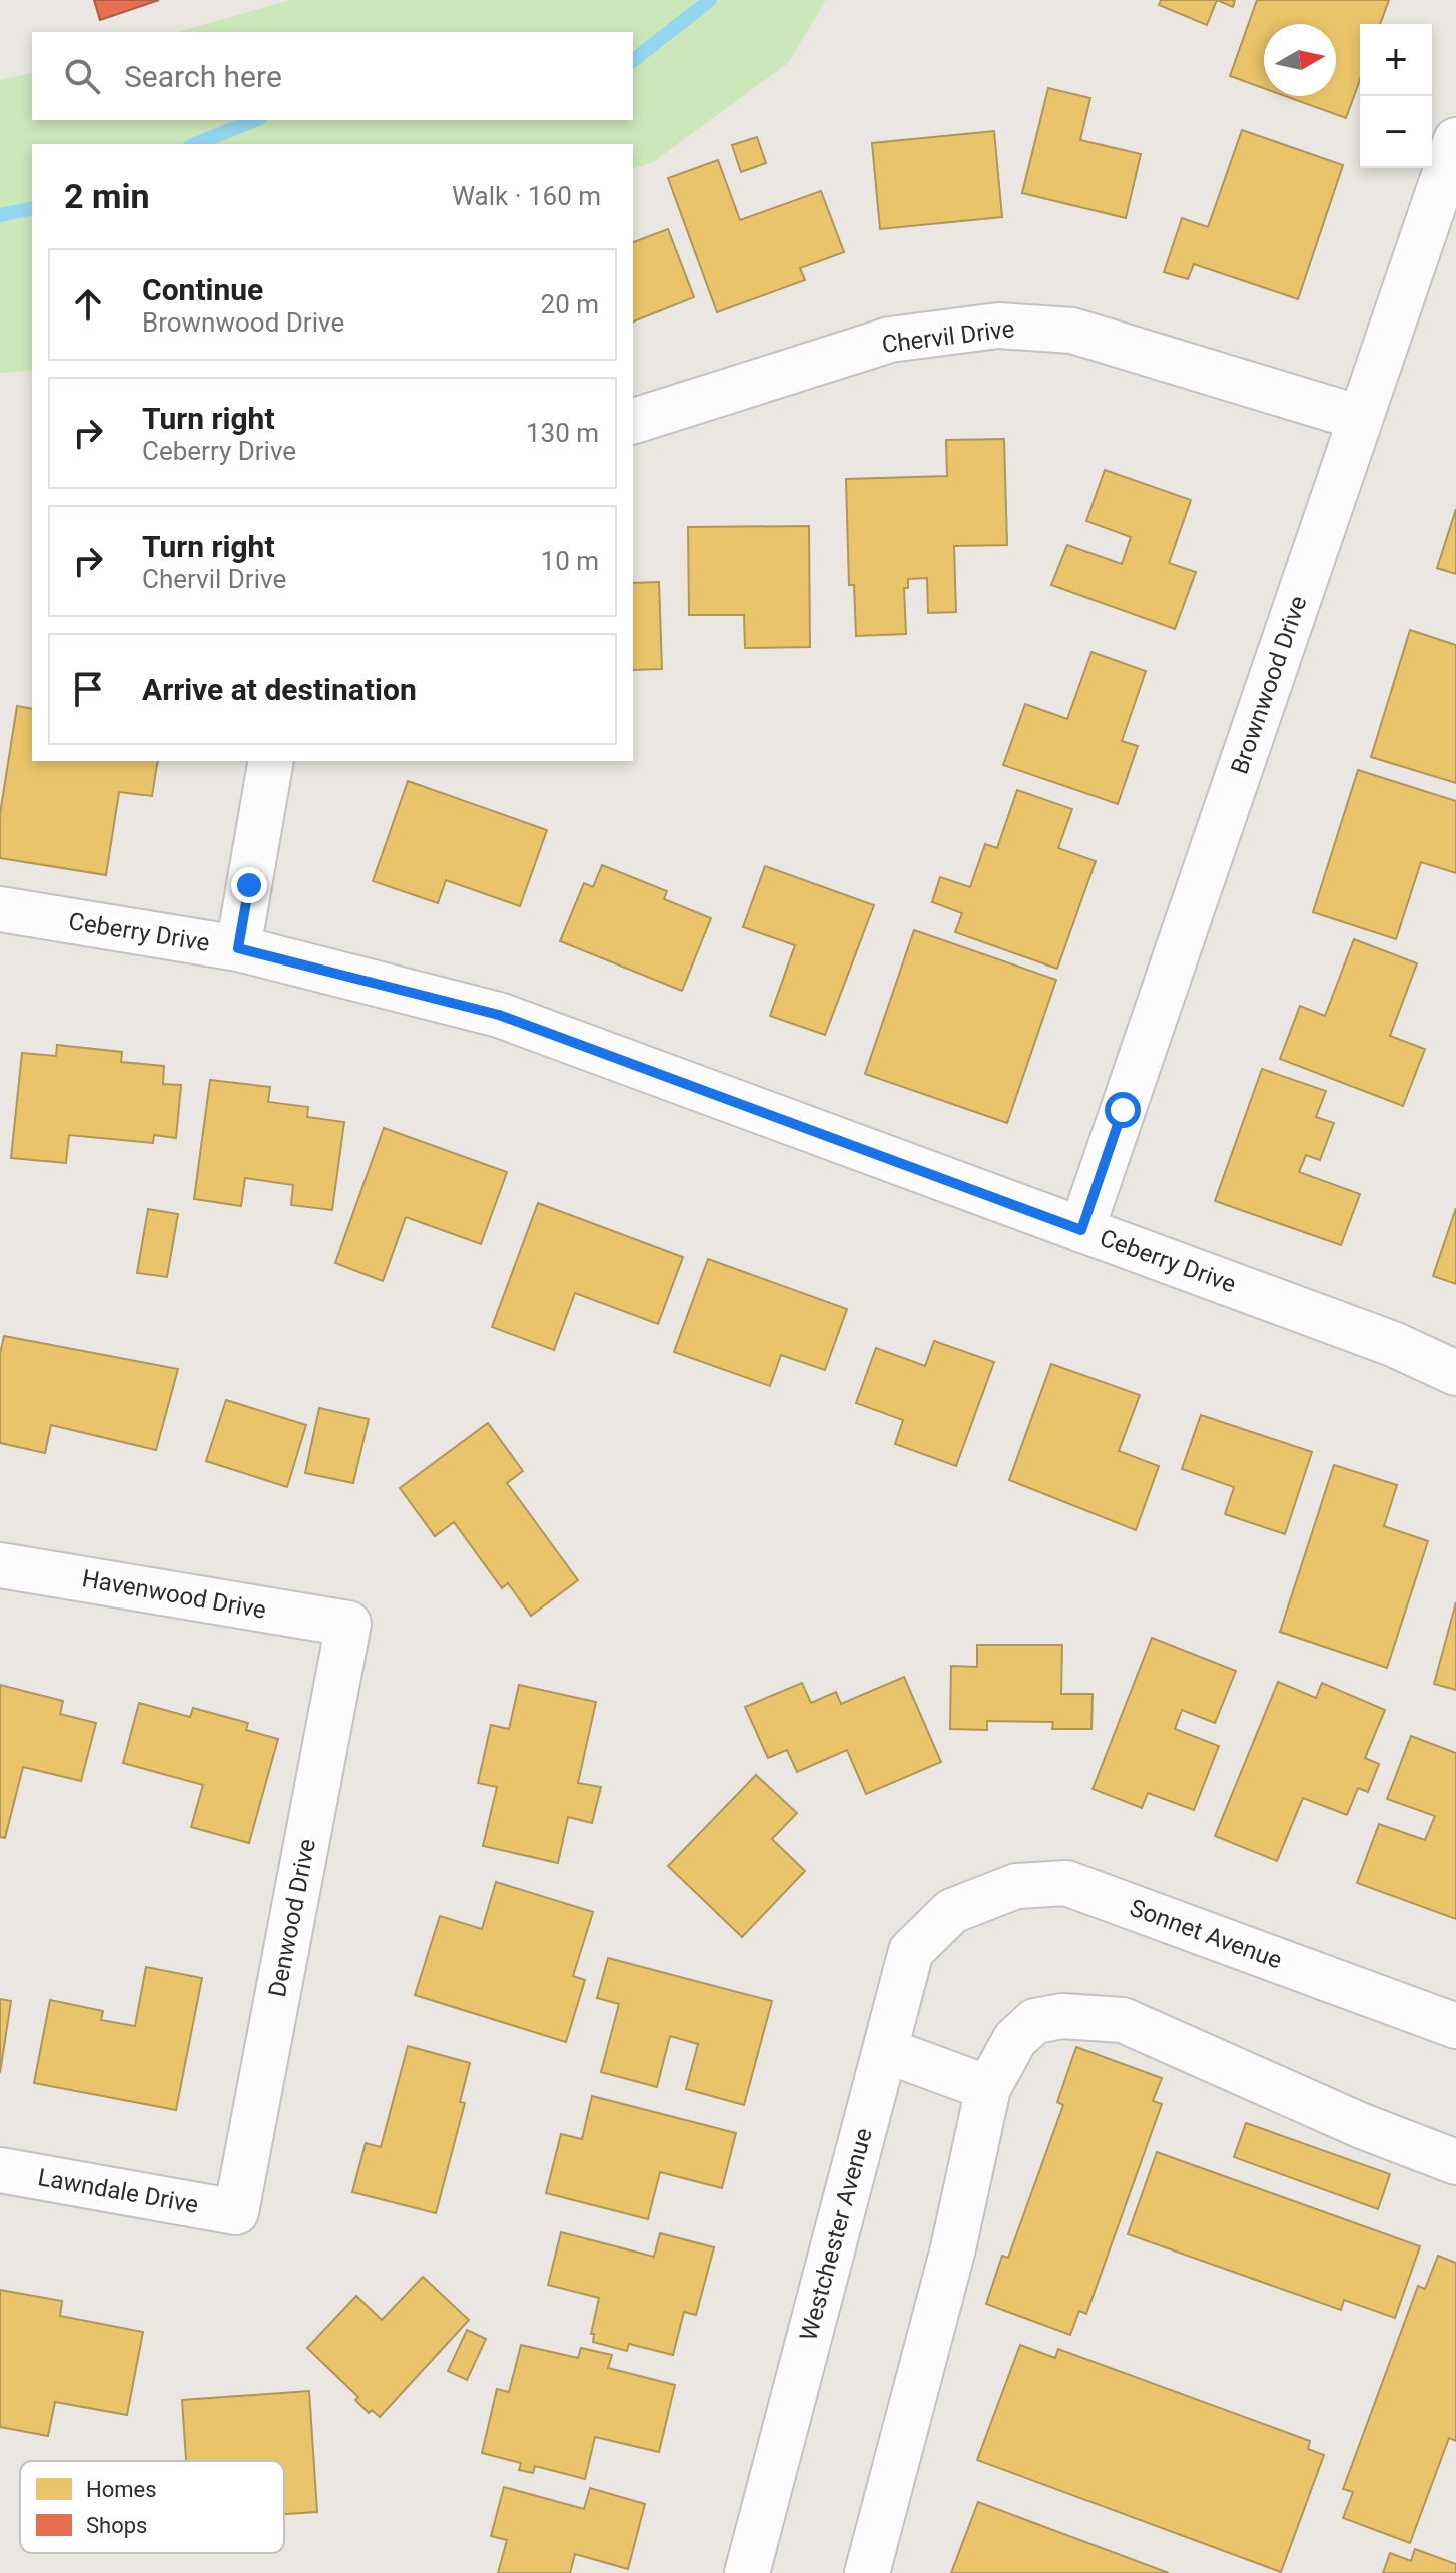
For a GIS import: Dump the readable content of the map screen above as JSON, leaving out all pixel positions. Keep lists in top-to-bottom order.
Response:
{
  "streets": {
    "street": [
      "Chervil Drive",
      "Brownwood Drive",
      "Ceberry Drive",
      "Havenwood Drive",
      "Denwood Drive",
      "Sonnet Avenue",
      "Lawndale Drive",
      "Westchester Avenue"
    ]
  },
  "crossings": [
    ["Chervil Drive", "Brownwood Drive"],
    ["Brownwood Drive", "Ceberry Drive"],
    ["Havenwood Drive", "Denwood Drive"],
    ["Denwood Drive", "Lawndale Drive"],
    ["Sonnet Avenue", "Westchester Avenue"]
  ],
  "legend": ["Homes", "Shops"],
  "north": "right",
  "page": {
    "map_buttons": ["+", "−"],
    "search": "Search here",
    "heading": ["2 min", "Walk · 160 m"],
    "list": [
      ["Continue", "Brownwood Drive", "20 m"],
      ["Turn right", "Ceberry Drive", "130 m"],
      ["Turn right", "Chervil Drive", "10 m"],
      "Arrive at destination"
    ]
  }
}
